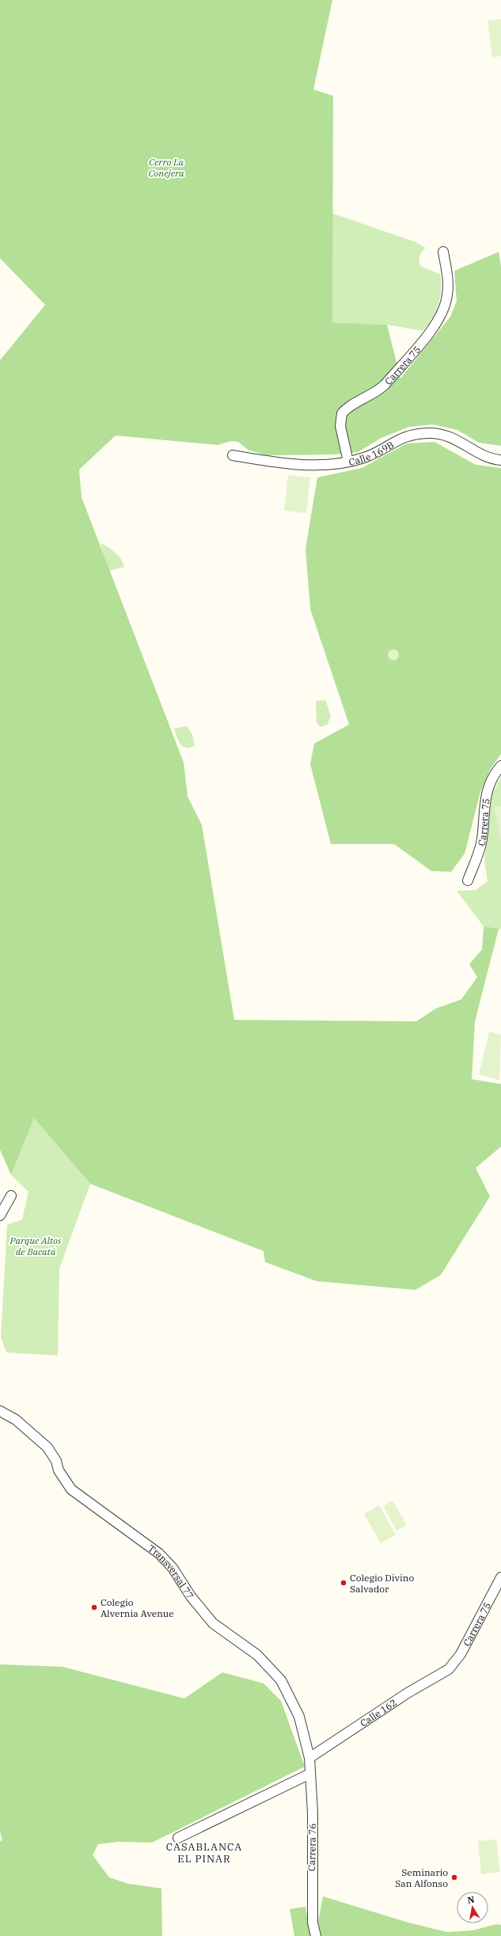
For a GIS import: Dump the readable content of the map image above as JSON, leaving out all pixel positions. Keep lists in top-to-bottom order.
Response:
{
  "streets": {
    "street": [
      "Carrera 75",
      "Calle 169B",
      "Transversal 77",
      "Calle 162",
      "Carrera 76"
    ]
  },
  "crossings": [
    ["Carrera 75", "Calle 169B"],
    ["Carrera 75", "Calle 162"],
    ["Transversal 77", "Calle 162"],
    ["Transversal 77", "Carrera 76"],
    ["Calle 162", "Carrera 76"]
  ],
  "districts": ["CASABLANCA EL PINAR"],
  "parks": ["Cerro La Conejera", "Parque Altos de Bacatá"],
  "places": ["Colegio Divino Salvador", "Colegio Alvernia Avenue", "Seminario San Alfonso"],
  "north": "top"
}
